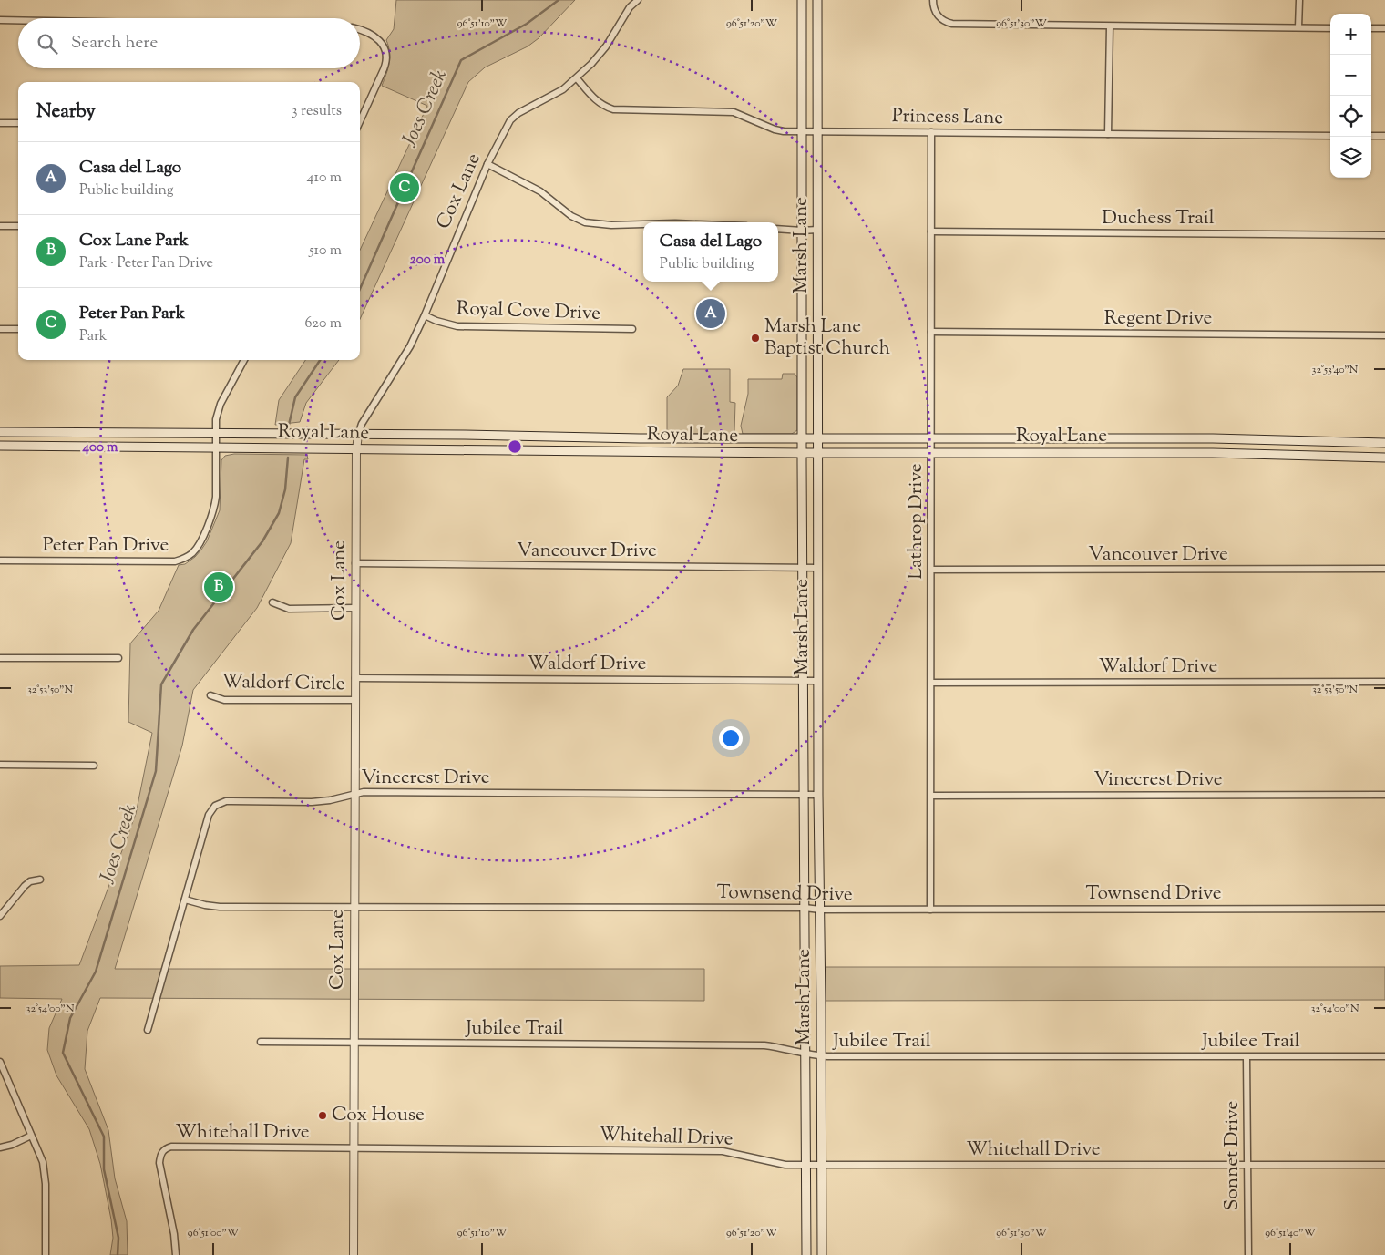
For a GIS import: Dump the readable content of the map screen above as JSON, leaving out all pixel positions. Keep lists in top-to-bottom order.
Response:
{
  "streets": {
    "main road": ["Marsh Lane", "Royal Lane"],
    "street": [
      "Princess Lane",
      "Cox Lane",
      "Duchess Trail",
      "Royal Cove Drive",
      "Regent Drive",
      "Lathrop Drive",
      "Peter Pan Drive",
      "Vancouver Drive",
      "Waldorf Drive",
      "Waldorf Circle",
      "Vinecrest Drive",
      "Townsend Drive",
      "Jubilee Trail",
      "Whitehall Drive",
      "Sonnet Drive"
    ]
  },
  "crossings": [
    ["Princess Lane", "Cox Lane"],
    ["Princess Lane", "Marsh Lane"],
    ["Princess Lane", "Lathrop Drive"],
    ["Cox Lane", "Royal Cove Drive"],
    ["Cox Lane", "Royal Lane"],
    ["Cox Lane", "Vancouver Drive"],
    ["Cox Lane", "Waldorf Drive"],
    ["Cox Lane", "Waldorf Circle"],
    ["Cox Lane", "Vinecrest Drive"],
    ["Cox Lane", "Townsend Drive"],
    ["Cox Lane", "Jubilee Trail"],
    ["Cox Lane", "Whitehall Drive"],
    ["Duchess Trail", "Lathrop Drive"],
    ["Marsh Lane", "Royal Lane"],
    ["Marsh Lane", "Vancouver Drive"],
    ["Marsh Lane", "Waldorf Drive"],
    ["Marsh Lane", "Vinecrest Drive"],
    ["Marsh Lane", "Townsend Drive"],
    ["Marsh Lane", "Jubilee Trail"],
    ["Marsh Lane", "Whitehall Drive"],
    ["Regent Drive", "Lathrop Drive"],
    ["Royal Lane", "Lathrop Drive"],
    ["Royal Lane", "Peter Pan Drive"],
    ["Lathrop Drive", "Vancouver Drive"],
    ["Lathrop Drive", "Waldorf Drive"],
    ["Lathrop Drive", "Vinecrest Drive"],
    ["Lathrop Drive", "Townsend Drive"],
    ["Vinecrest Drive", "Townsend Drive"],
    ["Jubilee Trail", "Sonnet Drive"],
    ["Whitehall Drive", "Sonnet Drive"]
  ],
  "water": ["Joes Creek"],
  "places": ["Marsh Lane Baptist Church", "Cox House"],
  "page": {
    "map_buttons": ["+", "−"],
    "search": "Search here",
    "heading": ["Nearby", "3 results"],
    "list": [
      {
        "mark": "A",
        "name": "Casa del Lago",
        "note": "Public building",
        "value": "410 m"
      },
      {
        "mark": "B",
        "name": "Cox Lane Park",
        "note": "Park · Peter Pan Drive",
        "value": "510 m"
      },
      {
        "mark": "C",
        "name": "Peter Pan Park",
        "note": "Park",
        "value": "620 m"
      }
    ],
    "pins": ["C", "A", "B"],
    "popup": ["Casa del Lago", "Public building"]
  },
  "coordinates": [
    "96°51'10\"W",
    "96°51'20\"W",
    "96°51'30\"W",
    "32°53'40\"N",
    "32°53'50\"N",
    "32°54'00\"N",
    "96°51'00\"W",
    "96°51'40\"W"
  ],
  "rings": ["200 m", "400 m"]
}
